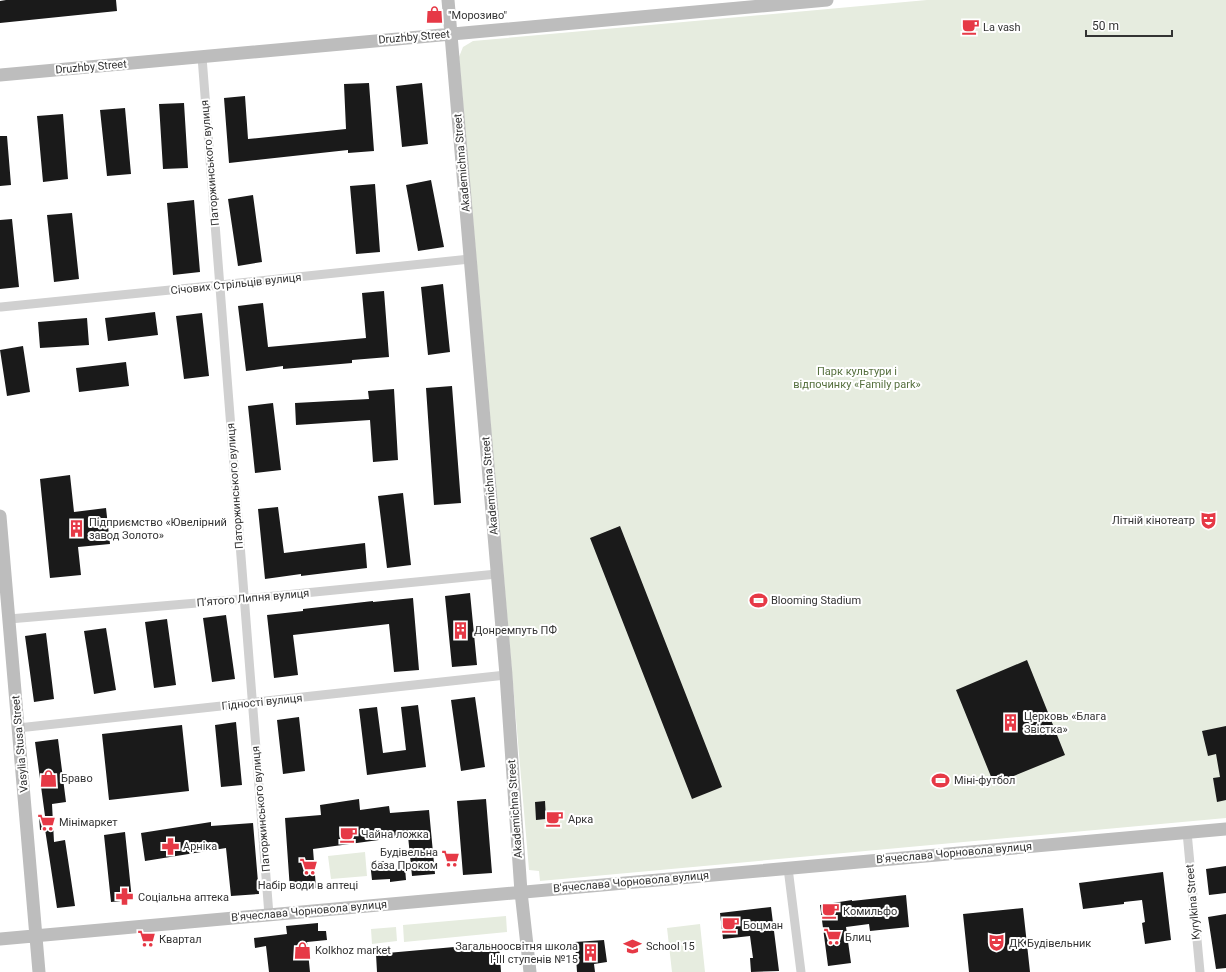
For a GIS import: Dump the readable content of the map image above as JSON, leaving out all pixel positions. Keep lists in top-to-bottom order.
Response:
{
  "streets": {
    "street": [
      "Druzhby Street",
      "Паторжинського вулиця",
      "Akademichna Street",
      "Січових Стрільців вулиця",
      "П’ятого Липня вулиця",
      "Гідності вулиця",
      "Vasylia Stusa Street",
      "В'ячеслава Чорновола вулиця",
      "Kyrylkina Street"
    ]
  },
  "crossings": [
    ["Druzhby Street", "Паторжинського вулиця"],
    ["Druzhby Street", "Akademichna Street"],
    ["Паторжинського вулиця", "Січових Стрільців вулиця"],
    ["Паторжинського вулиця", "П’ятого Липня вулиця"],
    ["Паторжинського вулиця", "Гідності вулиця"],
    ["Паторжинського вулиця", "В'ячеслава Чорновола вулиця"],
    ["Akademichna Street", "Січових Стрільців вулиця"],
    ["Akademichna Street", "П’ятого Липня вулиця"],
    ["Akademichna Street", "Гідності вулиця"],
    ["Akademichna Street", "В'ячеслава Чорновола вулиця"],
    ["П’ятого Липня вулиця", "Vasylia Stusa Street"],
    ["Гідності вулиця", "Vasylia Stusa Street"],
    ["Vasylia Stusa Street", "В'ячеслава Чорновола вулиця"],
    ["В'ячеслава Чорновола вулиця", "Kyrylkina Street"]
  ],
  "parks": ["Парк культури і відпочинку «Family park»"],
  "places": {
    "shop": ["\"Морозиво\"", "Браво", "Kolkhoz market"],
    "cafe": [
      "La vash",
      "Арка",
      "Чайна ложка",
      "Комильфо",
      "Боцман"
    ],
    "theatre": ["Літній кінотеатр", "ДК Будівельник"],
    "building": [
      "Підприємство «Ювелірний завод Золото»",
      "Донремпуть ПФ",
      "Церковь «Блага Звістка»",
      "Загальноосвітня школа І-ІІІ ступенів №15"
    ],
    "sports": ["Blooming Stadium", "Міні-футбол"],
    "supermarket": [
      "Мінімаркет",
      "Будівельна база Проком",
      "Набір води в аптеці",
      "Блиц",
      "Квартал"
    ],
    "pharmacy": ["Арніка", "Соціальна аптека"],
    "school or university": ["School 15"]
  },
  "scale_bar": "50 m"
}
